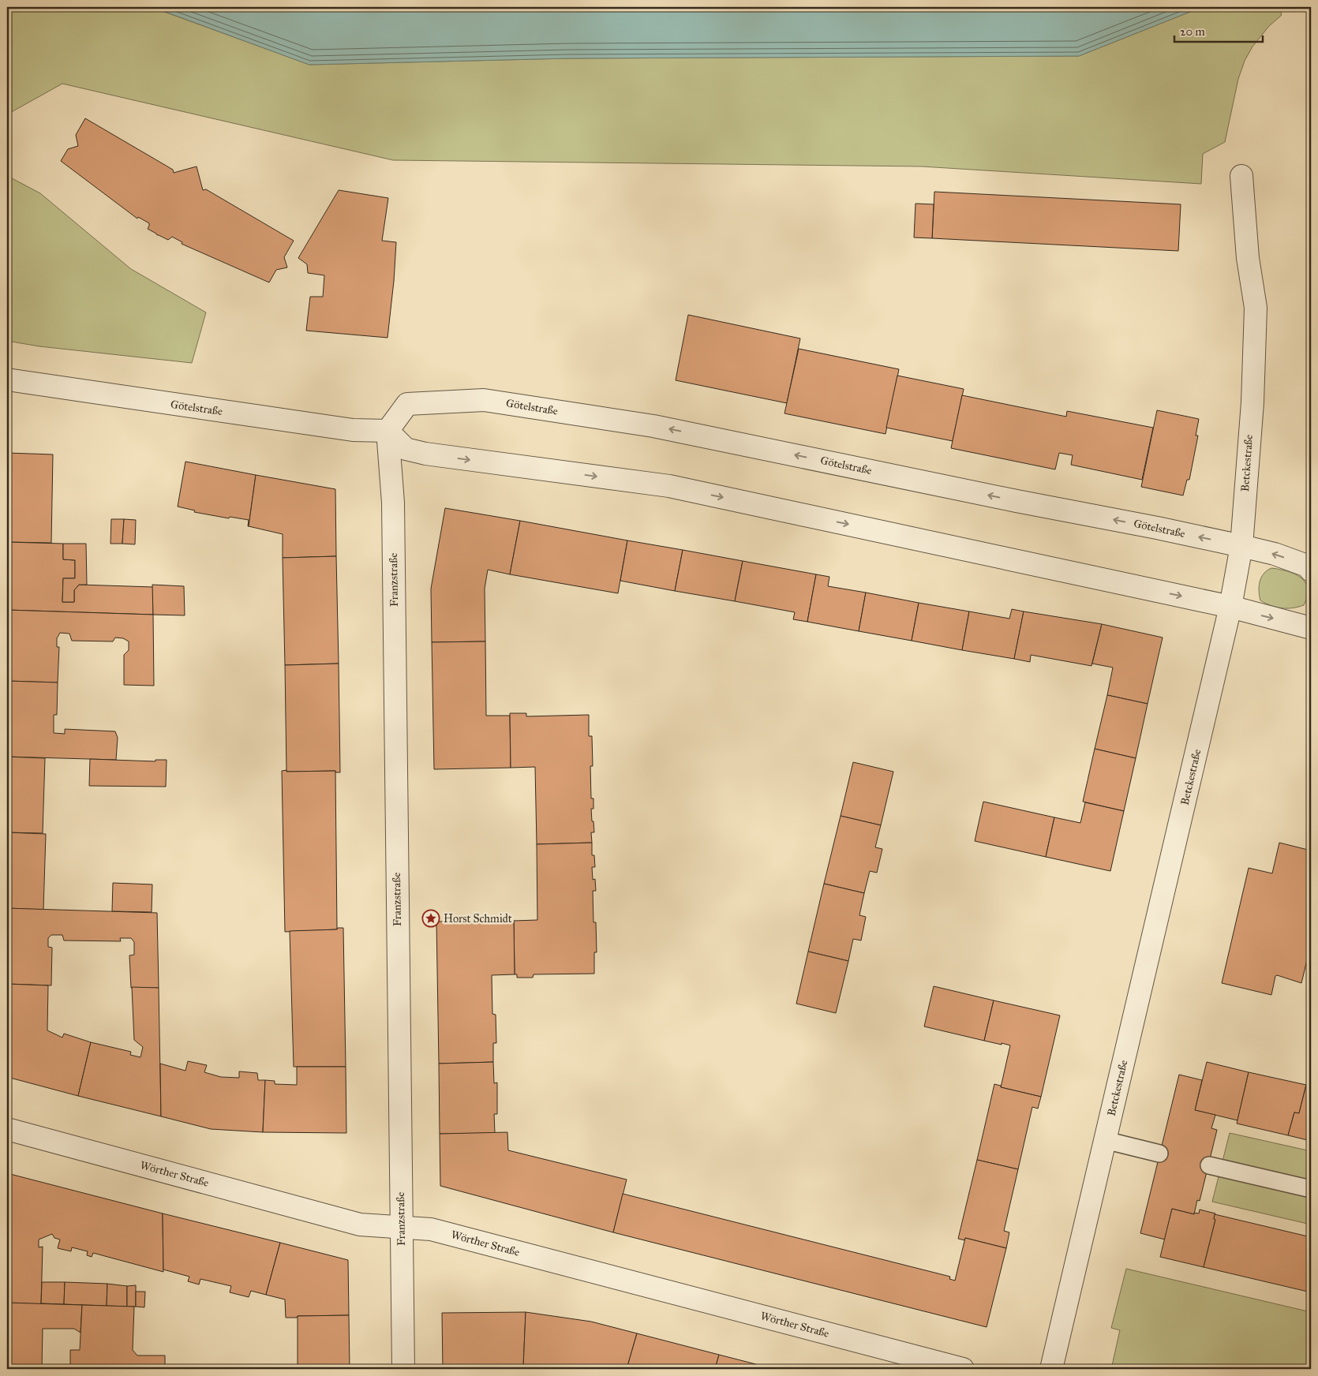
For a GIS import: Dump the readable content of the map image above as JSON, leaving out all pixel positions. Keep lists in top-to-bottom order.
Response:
{
  "streets": {
    "street": [
      "Götelstraße",
      "Betckestraße",
      "Franzstraße",
      "Wörther Straße"
    ]
  },
  "crossings": [
    ["Götelstraße", "Betckestraße"],
    ["Götelstraße", "Franzstraße"],
    ["Franzstraße", "Wörther Straße"]
  ],
  "places": {
    "place": ["Horst Schmidt"]
  },
  "scale_bar": "20 m"
}
